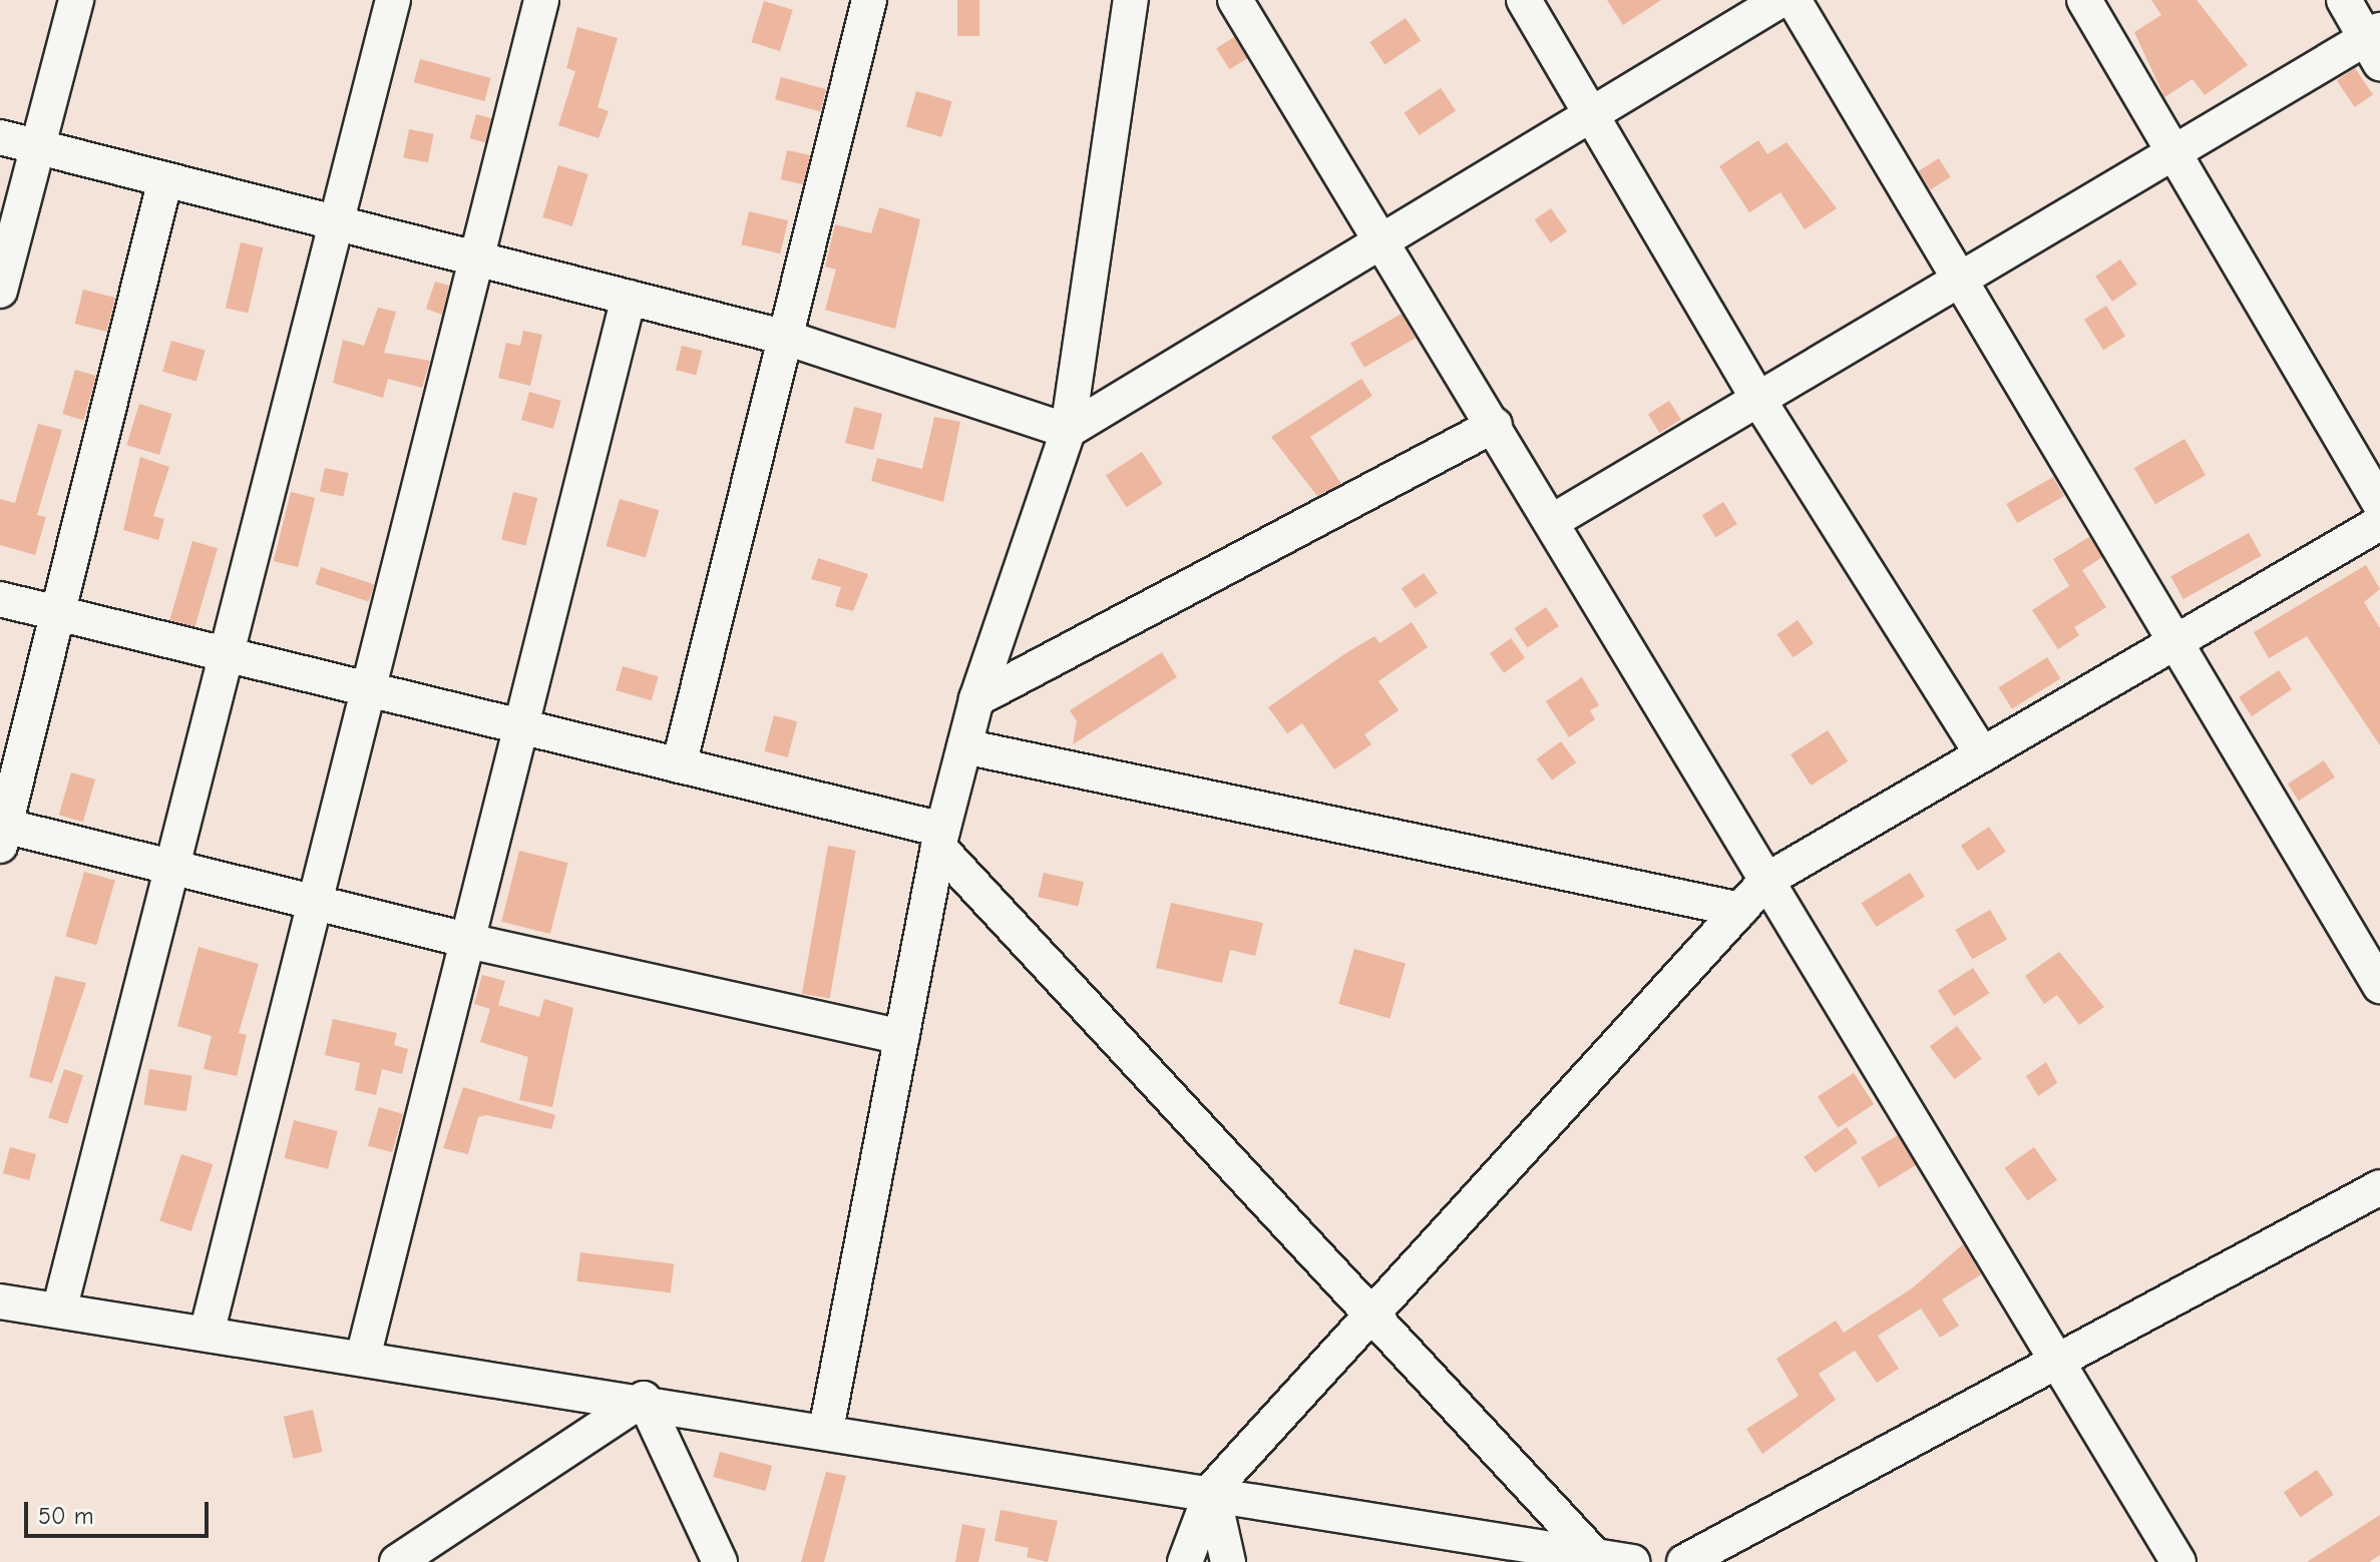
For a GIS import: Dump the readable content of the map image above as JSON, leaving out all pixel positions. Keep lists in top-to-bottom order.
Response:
{
  "scale_bar": "50 m"
}
